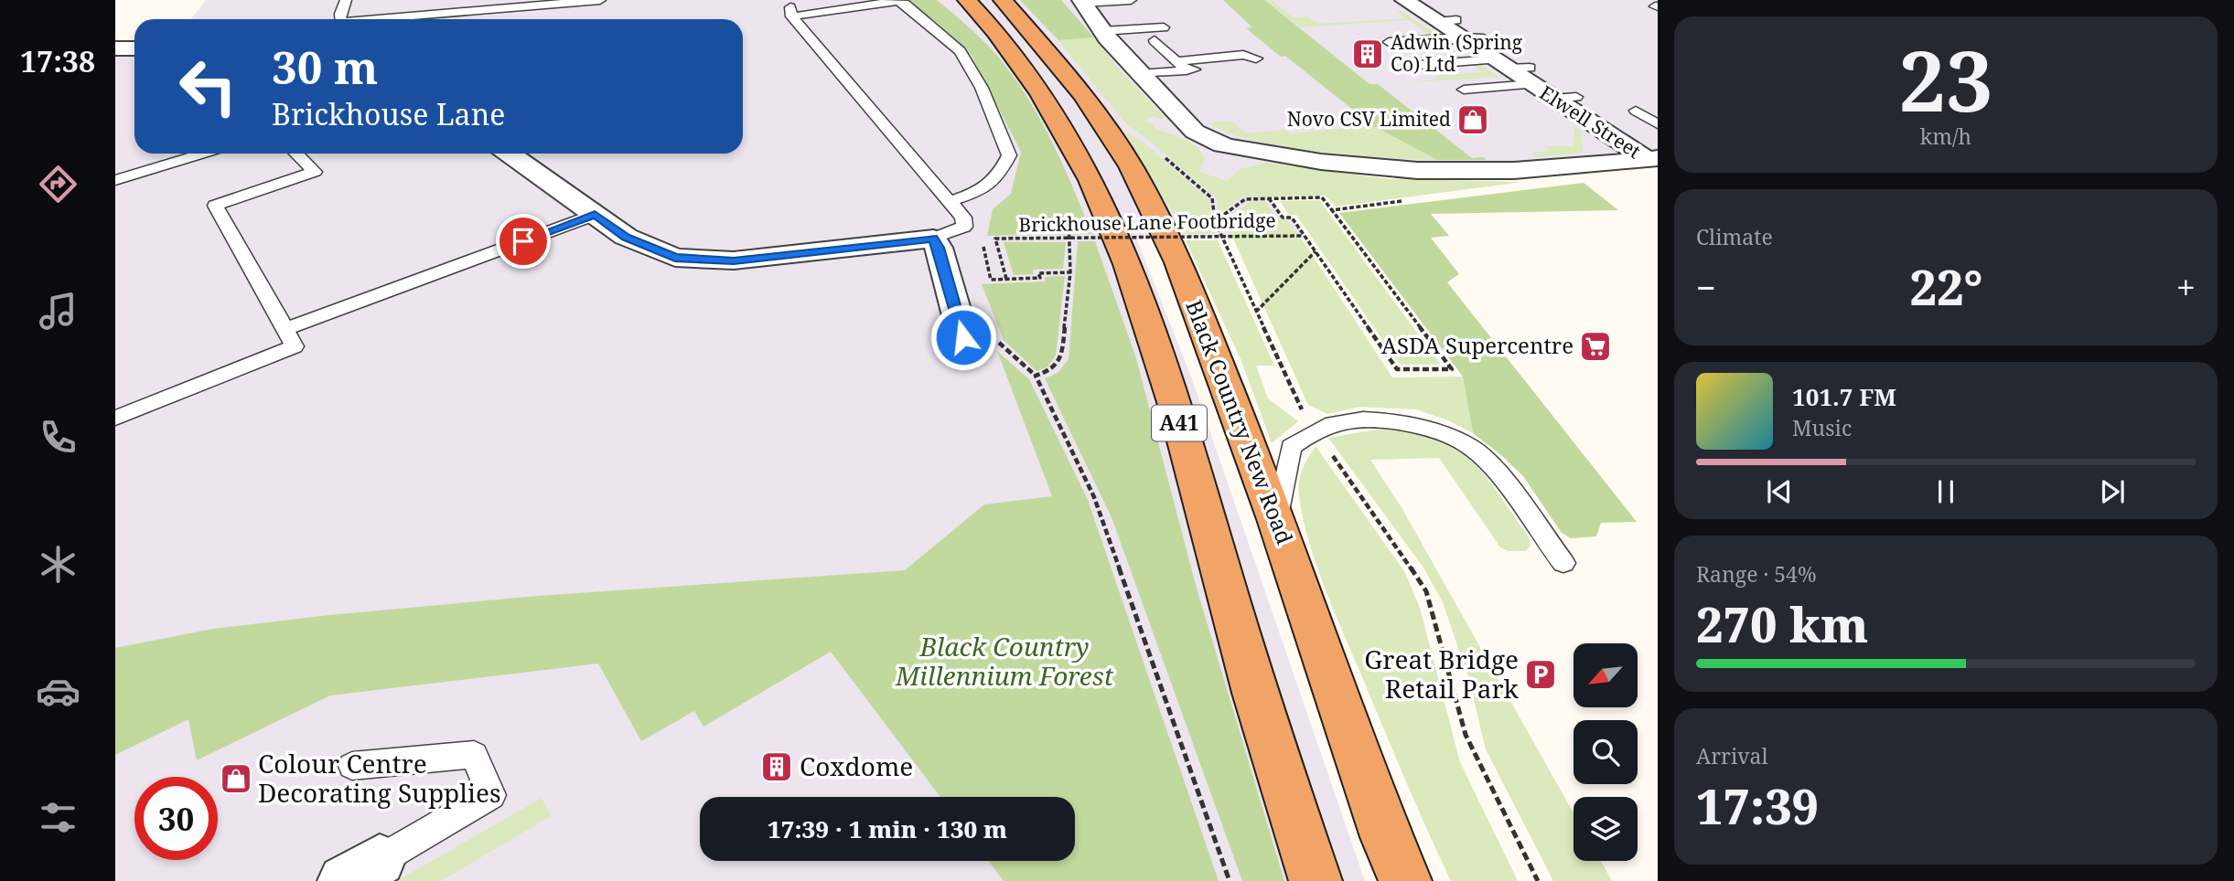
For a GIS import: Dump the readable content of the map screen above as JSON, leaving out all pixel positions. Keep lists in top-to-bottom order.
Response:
{
  "streets": {
    "highway": ["Black Country New Road", "A41"],
    "street": ["Elwell Street"],
    "path": ["Brickhouse Lane Footbridge"]
  },
  "parks": ["Black Country Millennium Forest"],
  "places": {
    "building": ["Adwin (Spring Co) Ltd", "Coxdome"],
    "shop": ["Novo CSV Limited", "Colour Centre Decorating Supplies"],
    "supermarket": ["ASDA Supercentre"],
    "parking": ["Great Bridge Retail Park"]
  },
  "north": "bottom left",
  "page": {
    "tabs": "17:38",
    "tile": [
      ["23", "km/h"],
      "Climate",
      ["Range · 54%", "270 km"],
      ["Arrival", "17:39"]
    ],
    "turn": ["30 m", "Brickhouse Lane"],
    "heat": ["−", "22°", "+"],
    "song": ["101.7 FM", "Music"],
    "limit": "30",
    "trip": "17:39 · 1 min · 130 m"
  }
}
